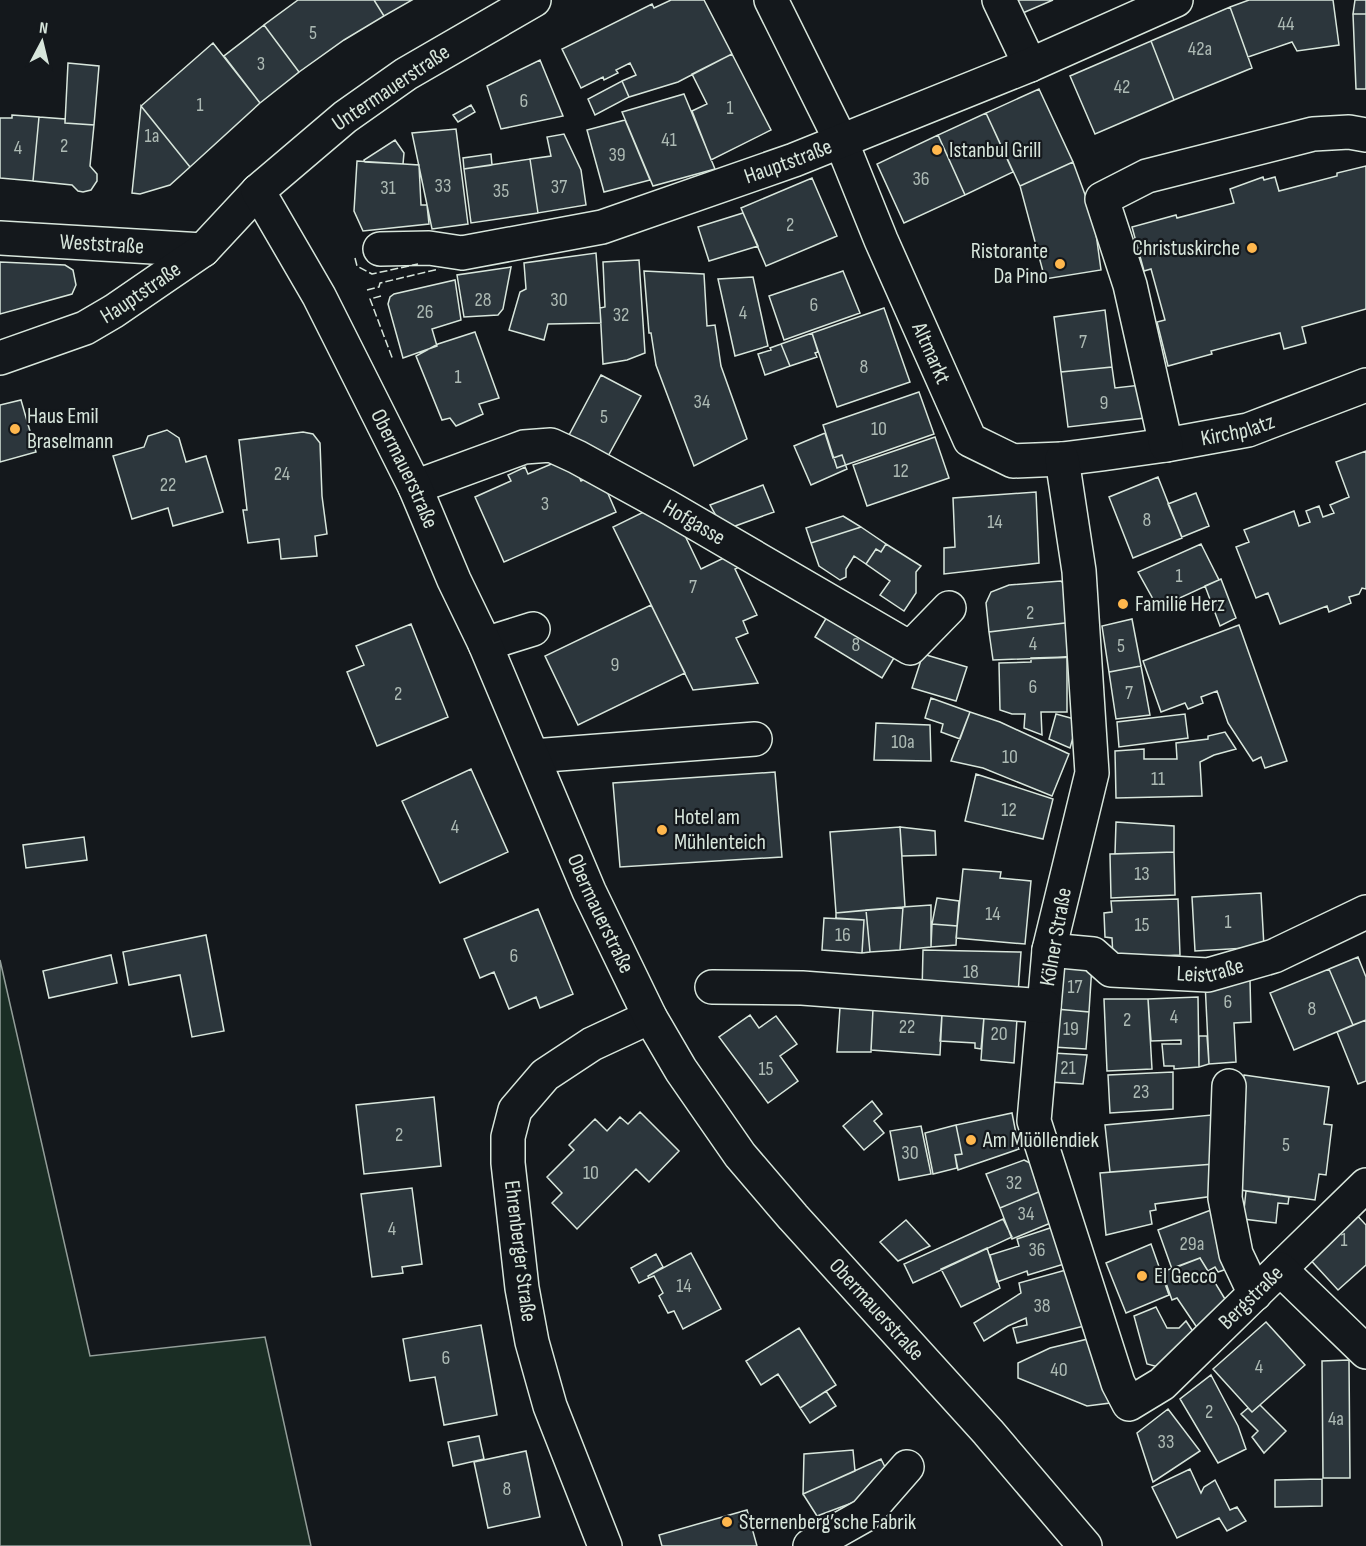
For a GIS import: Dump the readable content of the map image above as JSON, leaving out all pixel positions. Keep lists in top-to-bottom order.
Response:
{
  "streets": {
    "street": [
      "Untermauerstraße",
      "Hauptstraße",
      "Weststraße",
      "Altmarkt",
      "Kirchplatz",
      "Obermauerstraße",
      "Hofgasse",
      "Kölner Straße",
      "Leistraße",
      "Ehrenberger Straße",
      "Bergstraße"
    ]
  },
  "crossings": [
    ["Untermauerstraße", "Hauptstraße"],
    ["Untermauerstraße", "Obermauerstraße"],
    ["Hauptstraße", "Weststraße"],
    ["Hauptstraße", "Altmarkt"],
    ["Hauptstraße", "Obermauerstraße"],
    ["Altmarkt", "Kirchplatz"],
    ["Altmarkt", "Kölner Straße"],
    ["Obermauerstraße", "Hofgasse"],
    ["Obermauerstraße", "Ehrenberger Straße"],
    ["Kölner Straße", "Leistraße"],
    ["Kölner Straße", "Bergstraße"]
  ],
  "places": [
    "Istanbul Grill",
    "Christuskirche",
    "Ristorante Da Pino",
    "Haus Emil Braselmann",
    "Familie Herz",
    "Hotel am Mühlenteich",
    "Am Müöllendiek",
    "El Gecco",
    "Sternenberg’sche Fabrik"
  ],
  "house_numbers": [
    "44",
    "5",
    "42a",
    "3",
    "42",
    "6",
    "1",
    "1",
    "1a",
    "41",
    "2",
    "4",
    "39",
    "36",
    "33",
    "37",
    "31",
    "35",
    "2",
    "28",
    "30",
    "6",
    "26",
    "4",
    "32",
    "7",
    "8",
    "1",
    "34",
    "9",
    "5",
    "10",
    "12",
    "24",
    "22",
    "3",
    "8",
    "14",
    "1",
    "7",
    "2",
    "4",
    "8",
    "5",
    "9",
    "6",
    "7",
    "2",
    "10a",
    "10",
    "11",
    "12",
    "4",
    "13",
    "14",
    "1",
    "15",
    "16",
    "6",
    "18",
    "17",
    "6",
    "8",
    "4",
    "2",
    "22",
    "19",
    "20",
    "21",
    "15",
    "23",
    "2",
    "5",
    "30",
    "10",
    "32",
    "34",
    "4",
    "1",
    "29a",
    "36",
    "14",
    "38",
    "6",
    "4",
    "40",
    "2",
    "4a",
    "33",
    "8"
  ],
  "north": "top"
}
